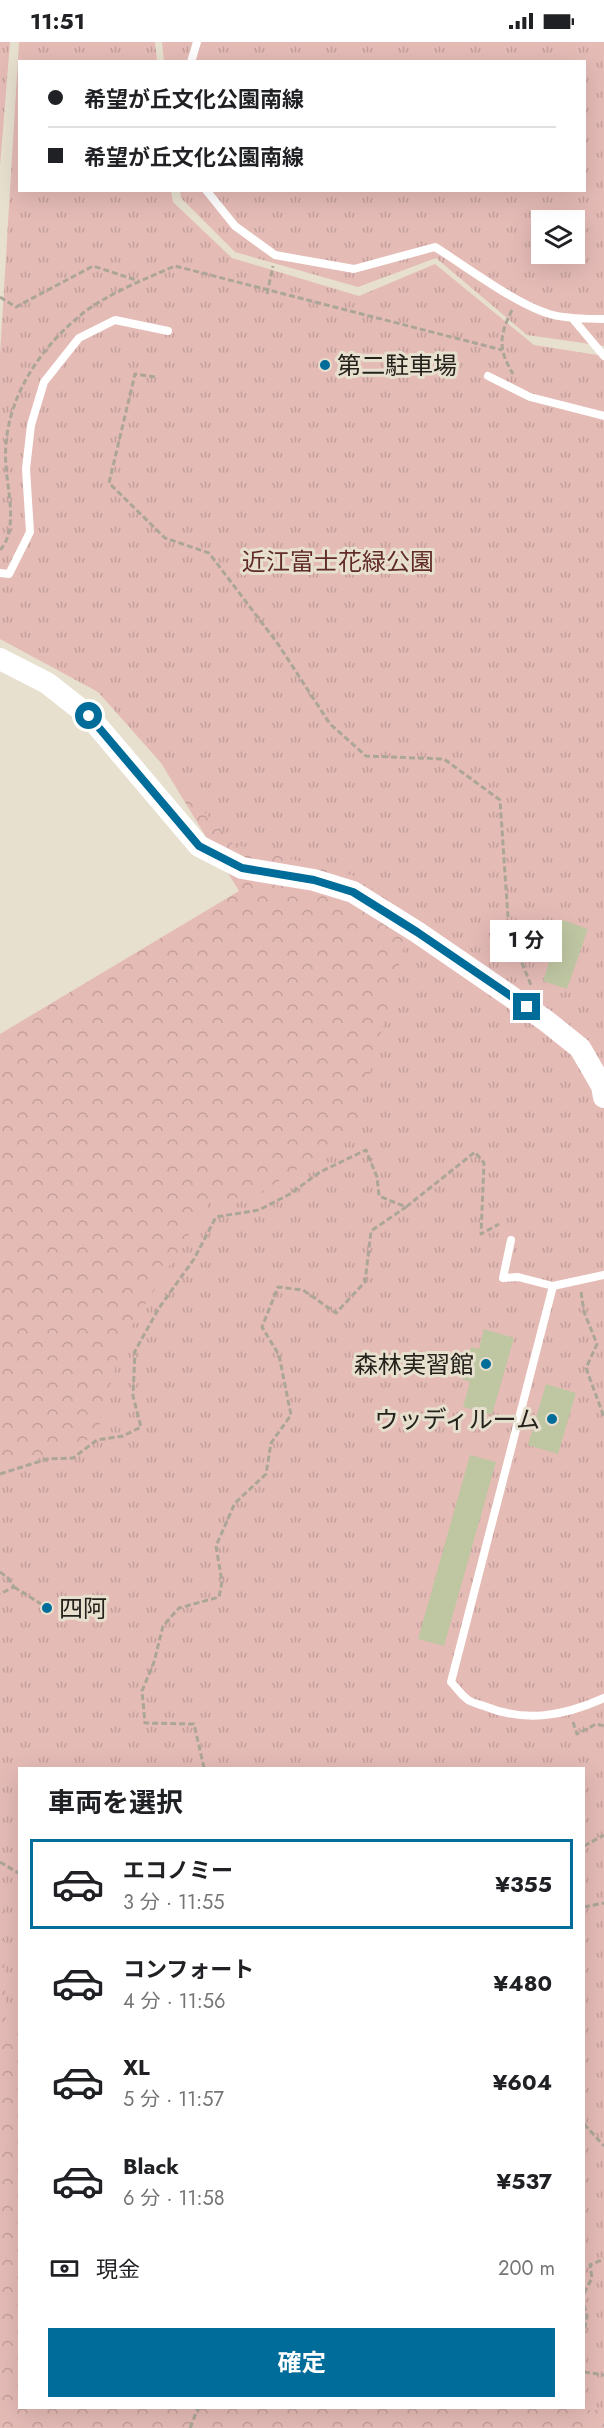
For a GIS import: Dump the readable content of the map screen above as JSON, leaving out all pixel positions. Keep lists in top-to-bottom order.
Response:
{
  "parks": ["近江富士花緑公園"],
  "places": [
    "第二駐車場",
    "森林実習館",
    "ウッディルーム",
    "四阿"
  ],
  "page": {
    "status": "11:51",
    "banner": ["希望が丘文化公園南線", "希望が丘文化公園南線"],
    "bubble": "1 分",
    "heading": "車両を選択",
    "list": [
      {
        "name": "エコノミー",
        "note": "3 分 · 11:55",
        "value": "¥355"
      },
      {
        "name": "コンフォート",
        "note": "4 分 · 11:56",
        "value": "¥480"
      },
      {
        "name": "XL",
        "note": "5 分 · 11:57",
        "value": "¥604"
      },
      {
        "name": "Black",
        "note": "6 分 · 11:58",
        "value": "¥537"
      }
    ],
    "pay": ["現金", "200 m"],
    "buttons": "確定"
  }
}
